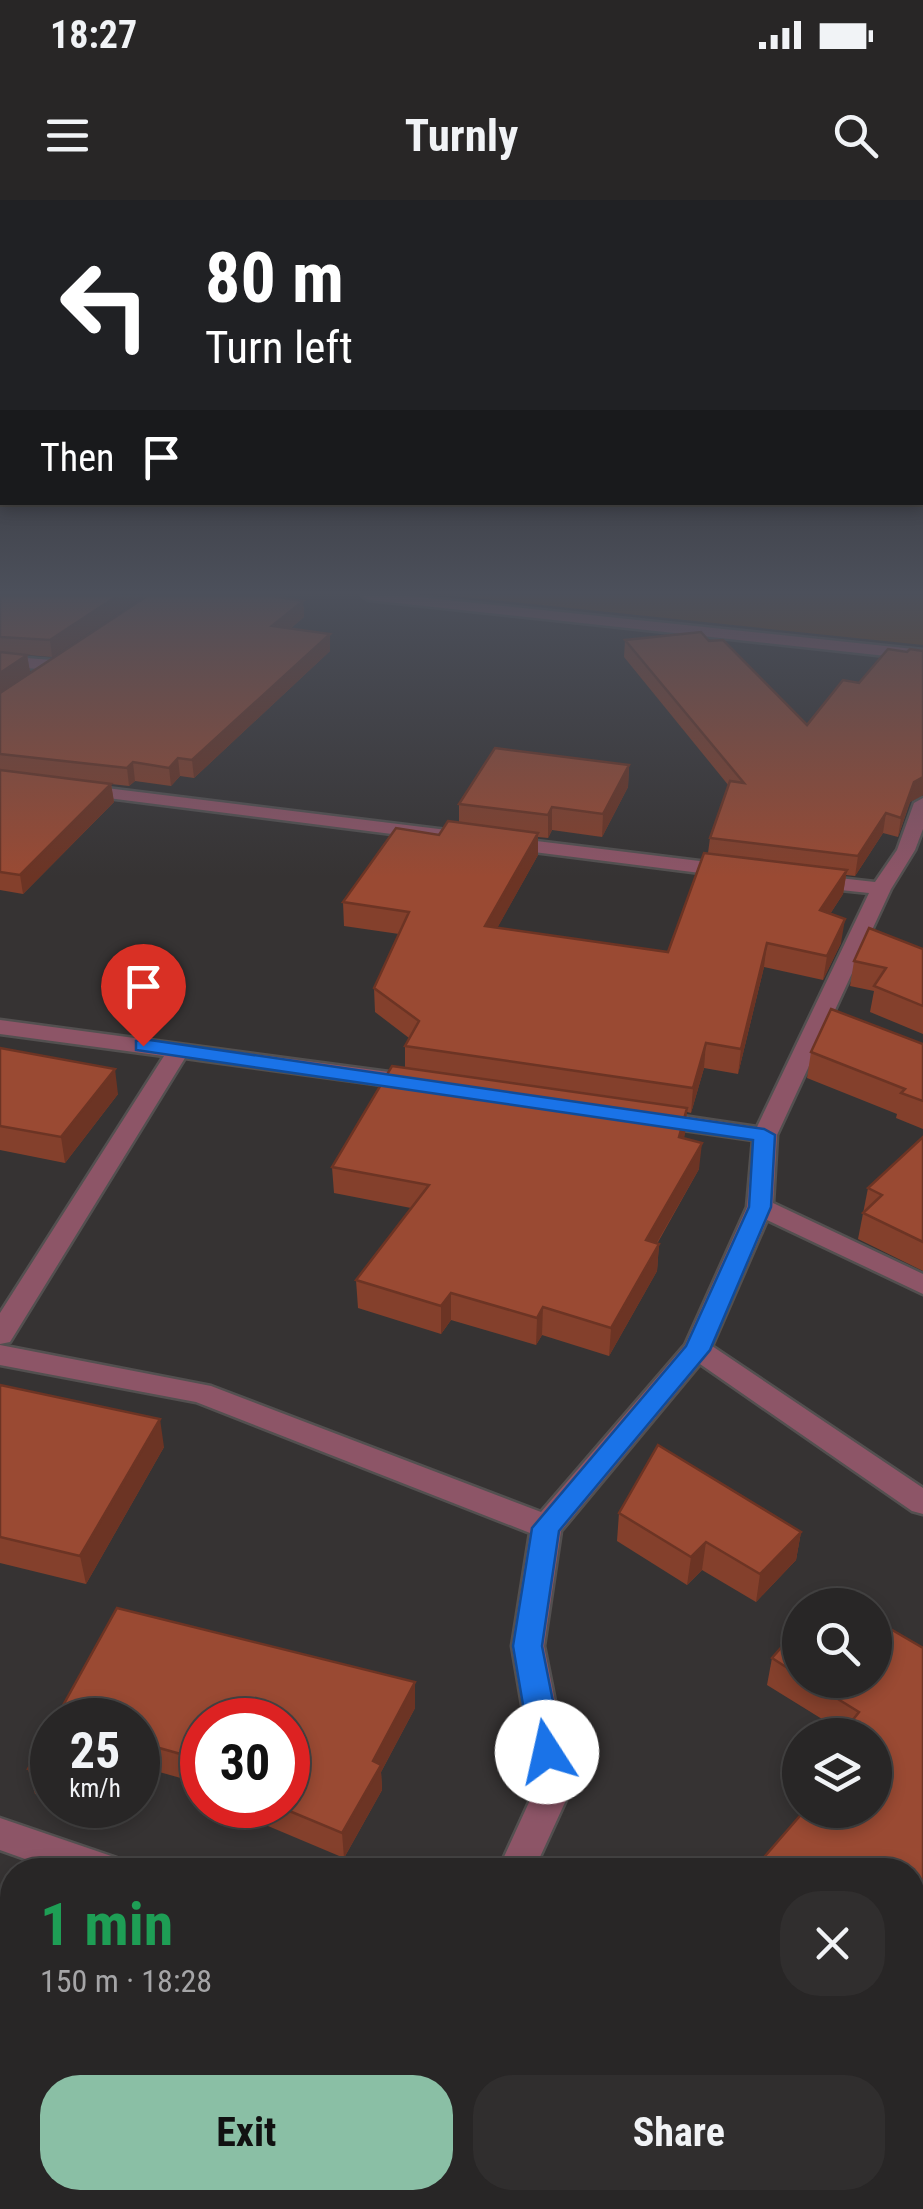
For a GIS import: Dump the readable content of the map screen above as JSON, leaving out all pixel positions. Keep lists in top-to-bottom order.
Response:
{
  "page": {
    "status": "18:27",
    "header": "Turnly",
    "turn": ["80 m", "Turn left"],
    "then": "Then",
    "speed": "25 km/h",
    "limit": "30",
    "heading": ["1 min", "150 m · 18:28"],
    "buttons": ["Exit", "Share"]
  }
}
